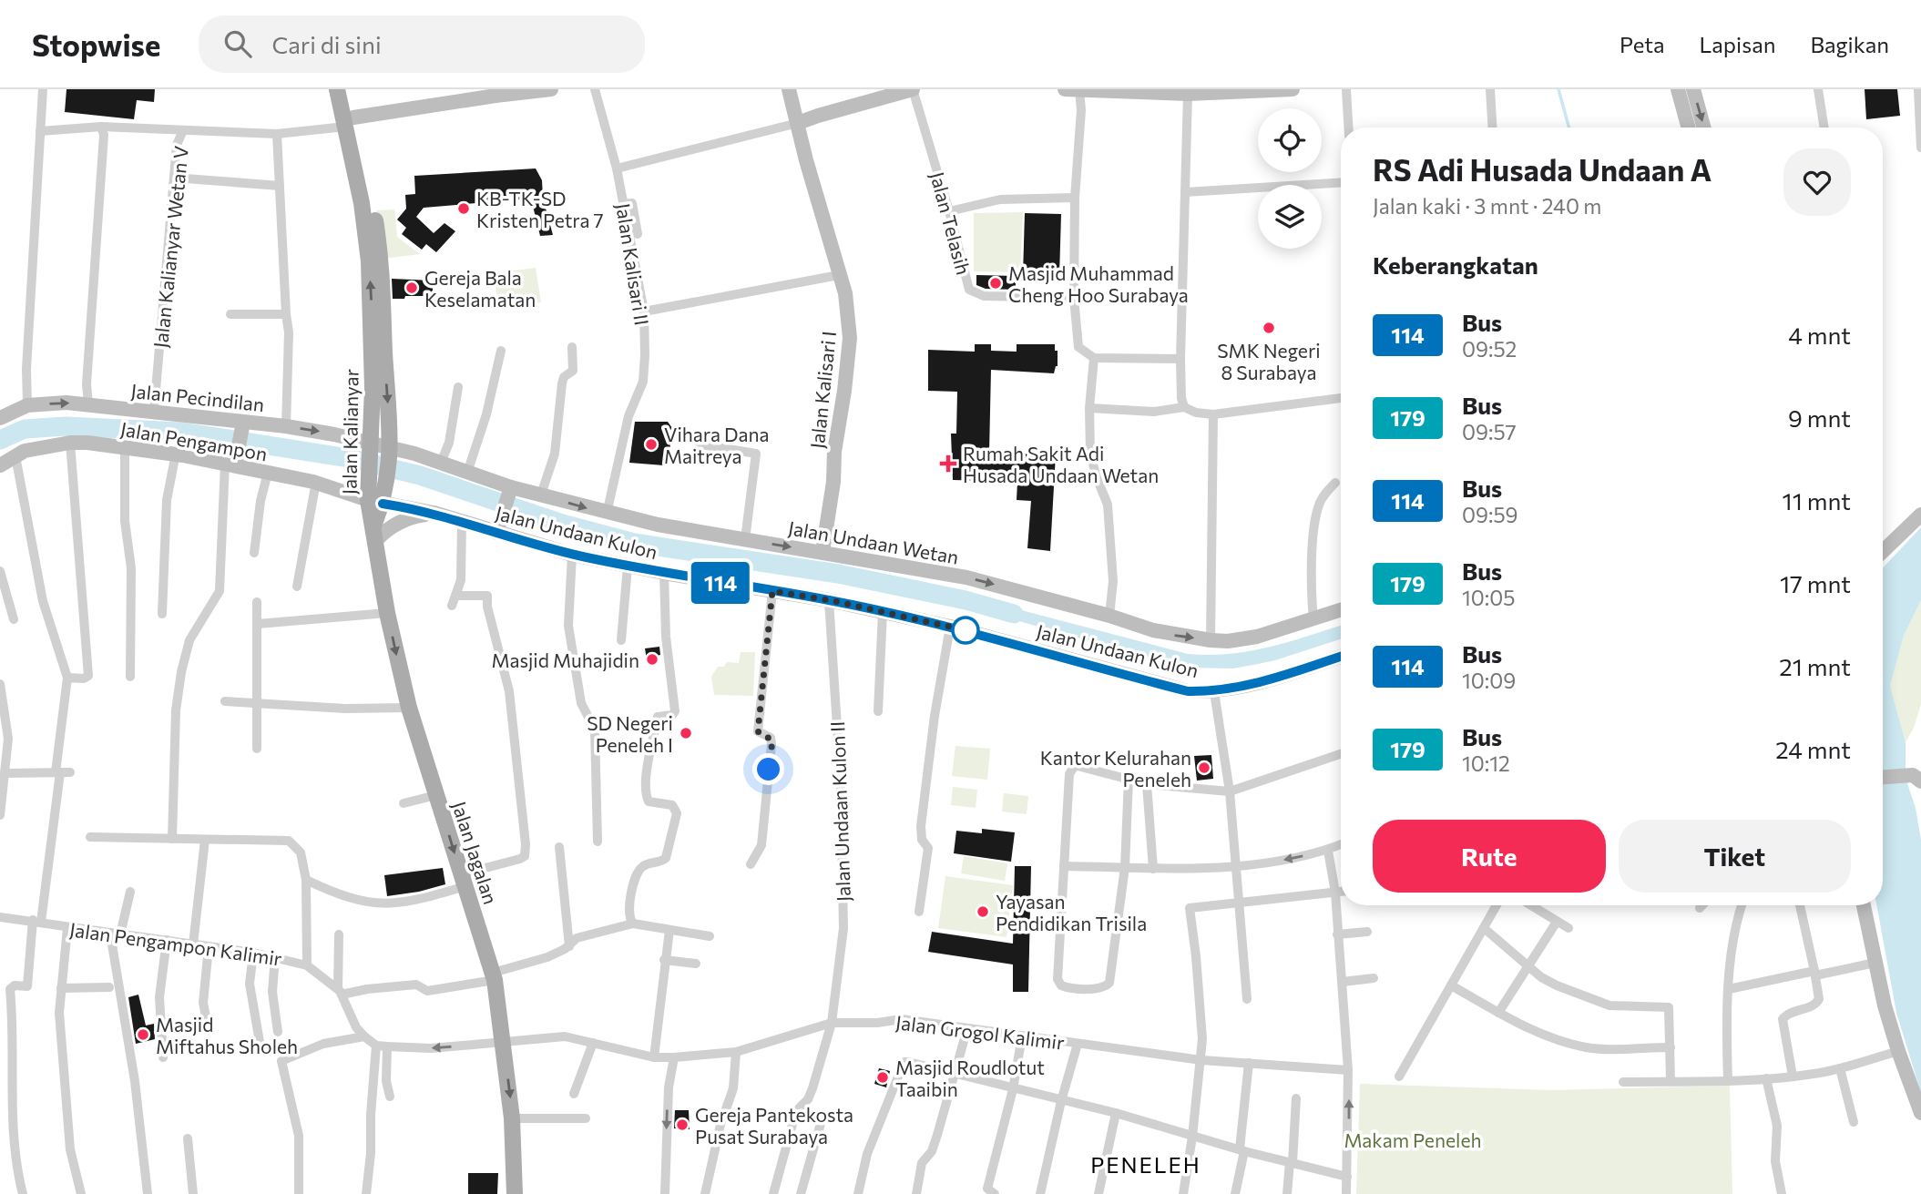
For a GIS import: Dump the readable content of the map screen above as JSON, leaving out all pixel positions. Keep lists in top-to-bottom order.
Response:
{
  "streets": {
    "main road": [
      "Jalan Kalisari I",
      "Jalan Pecindilan",
      "Jalan Kalianyar",
      "Jalan Pengampon",
      "Jalan Undaan Kulon",
      "Jalan Undaan Wetan",
      "Jalan Jagalan"
    ],
    "street": [
      "Jalan Telasih",
      "Jalan Kalianyar Wetan V",
      "Jalan Kalisari II",
      "Jalan Undaan Kulon II",
      "Jalan Pengampon Kalimir",
      "Jalan Grogol Kalimir"
    ]
  },
  "crossings": [
    ["Jalan Kalianyar Wetan V", "Jalan Pecindilan"],
    ["Jalan Kalianyar Wetan V", "Jalan Kalianyar"],
    ["Jalan Kalisari II", "Jalan Undaan Wetan"],
    ["Jalan Kalisari I", "Jalan Undaan Wetan"],
    ["Jalan Pecindilan", "Jalan Kalianyar"],
    ["Jalan Pecindilan", "Jalan Undaan Wetan"],
    ["Jalan Kalianyar", "Jalan Pengampon"],
    ["Jalan Kalianyar", "Jalan Undaan Kulon"],
    ["Jalan Kalianyar", "Jalan Undaan Wetan"],
    ["Jalan Kalianyar", "Jalan Jagalan"],
    ["Jalan Pengampon", "Jalan Undaan Kulon"],
    ["Jalan Undaan Kulon", "Jalan Undaan Kulon II"],
    ["Jalan Undaan Kulon II", "Jalan Grogol Kalimir"],
    ["Jalan Jagalan", "Jalan Grogol Kalimir"]
  ],
  "one_way": ["Jalan Pecindilan", "Jalan Undaan Wetan", "Jalan Jagalan"],
  "districts": ["PENELEH"],
  "parks": ["Makam Peneleh"],
  "places": {
    "other": [
      "KB-TK-SD Kristen Petra 7",
      "Masjid Muhammad Cheng Hoo Surabaya",
      "Gereja Bala Keselamatan",
      "SMK Negeri 8 Surabaya",
      "Vihara Dana Maitreya",
      "Masjid Muhajidin",
      "SD Negeri Peneleh I",
      "Kantor Kelurahan Peneleh",
      "Yayasan Pendidikan Trisila",
      "Masjid Miftahus Sholeh",
      "Masjid Roudlotut Taaibin",
      "Gereja Pantekosta Pusat Surabaya"
    ],
    "health": ["Rumah Sakit Adi Husada Undaan Wetan"]
  },
  "lines": ["bus line 114"],
  "page": {
    "header": "Stopwise",
    "search": "Cari di sini",
    "nav": ["Peta", "Lapisan", "Bagikan"],
    "on_map": "114",
    "heading": [
      ["RS Adi Husada Undaan A", "Jalan kaki · 3 mnt · 240 m"],
      "Keberangkatan"
    ],
    "list": [
      {
        "mark": "114",
        "name": "Bus",
        "note": "09:52",
        "value": "4 mnt"
      },
      {
        "mark": "179",
        "name": "Bus",
        "note": "09:57",
        "value": "9 mnt"
      },
      {
        "mark": "114",
        "name": "Bus",
        "note": "09:59",
        "value": "11 mnt"
      },
      {
        "mark": "179",
        "name": "Bus",
        "note": "10:05",
        "value": "17 mnt"
      },
      {
        "mark": "114",
        "name": "Bus",
        "note": "10:09",
        "value": "21 mnt"
      },
      {
        "mark": "179",
        "name": "Bus",
        "note": "10:12",
        "value": "24 mnt"
      }
    ],
    "buttons": ["Rute", "Tiket"]
  }
}
